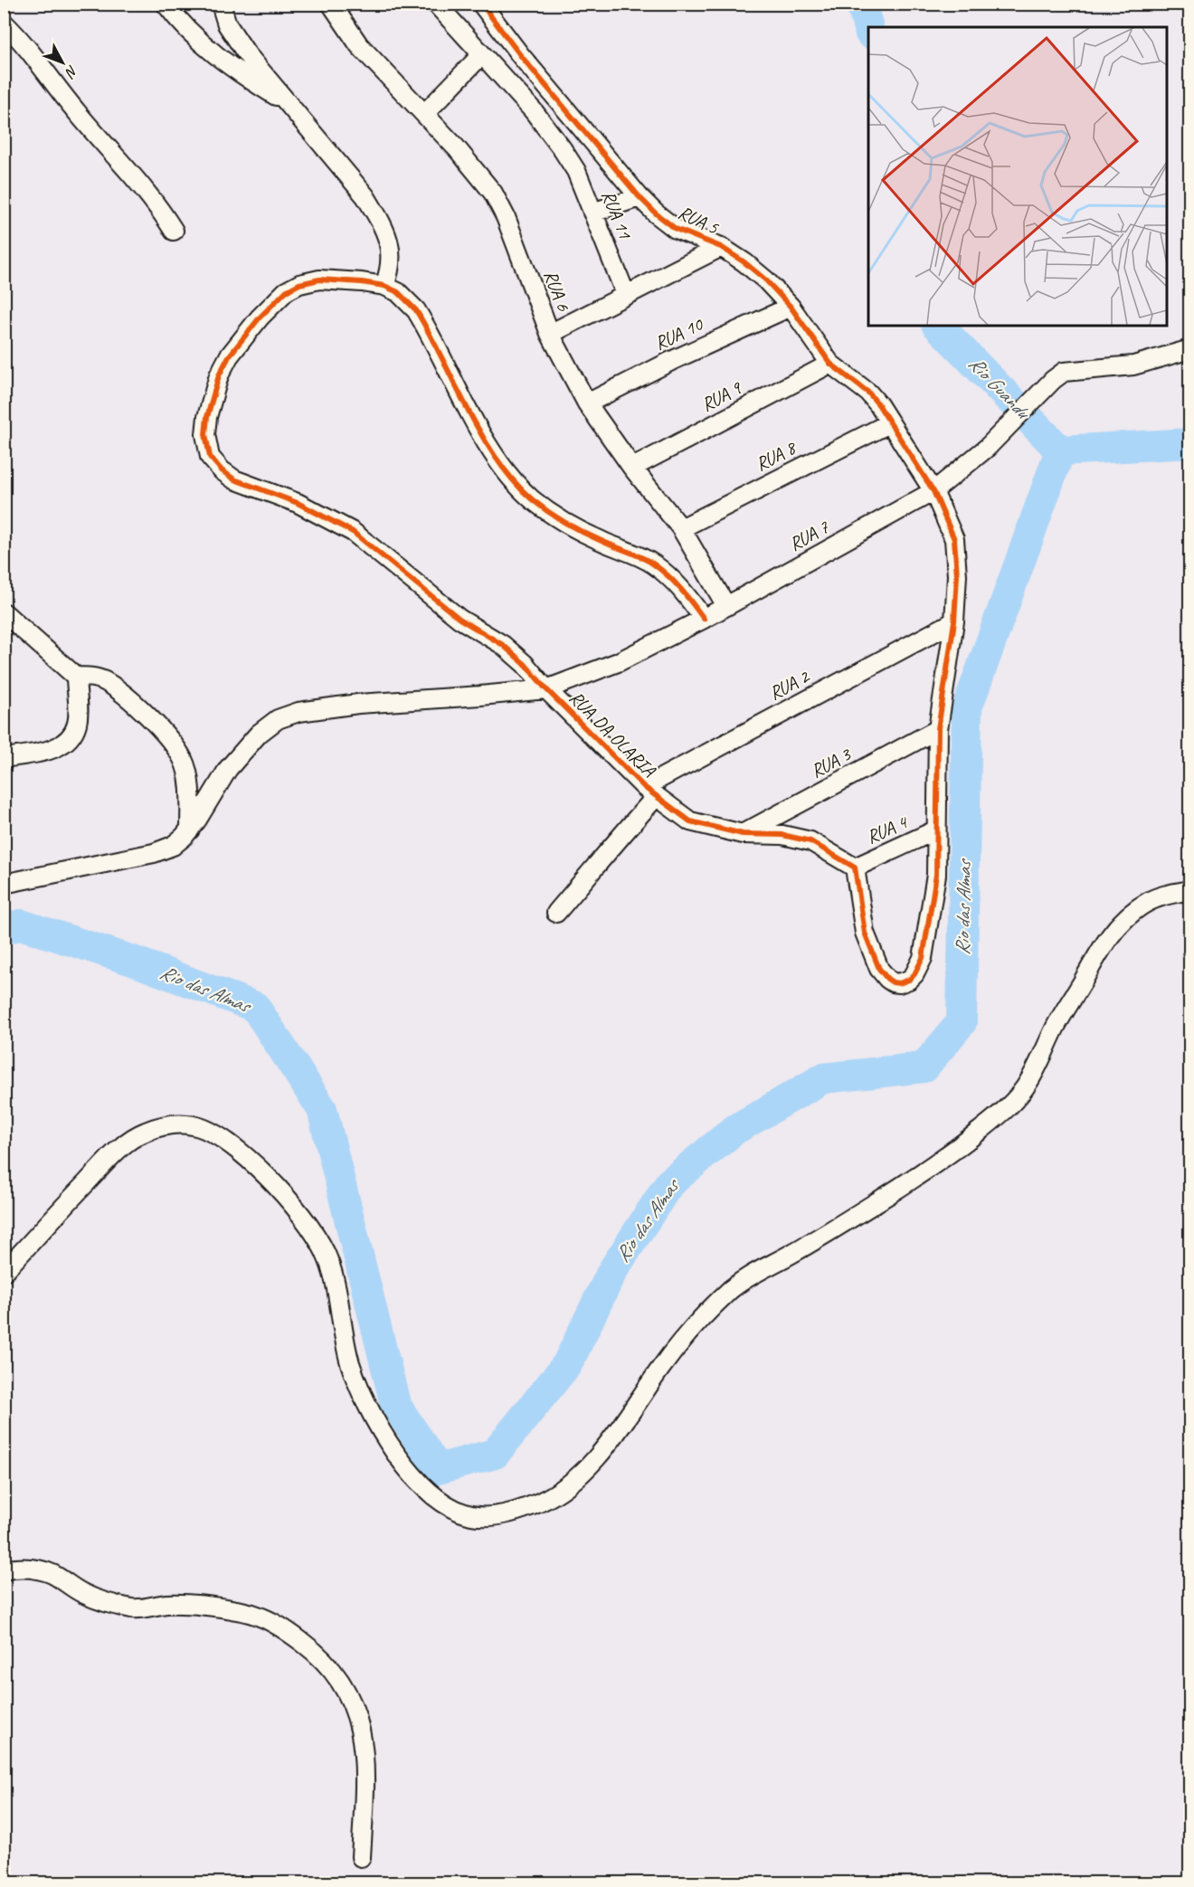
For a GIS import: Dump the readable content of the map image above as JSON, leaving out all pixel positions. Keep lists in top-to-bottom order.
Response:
{
  "streets": {
    "street": [
      "RUA 11",
      "RUA 5",
      "RUA 6",
      "RUA 10",
      "RUA 9",
      "RUA 8",
      "RUA 7",
      "RUA 2",
      "RUA DA OLARIA",
      "RUA 3",
      "RUA 4"
    ]
  },
  "crossings": [
    ["RUA 5", "RUA 10"],
    ["RUA 5", "RUA 9"],
    ["RUA 5", "RUA 8"],
    ["RUA 5", "RUA 7"],
    ["RUA 5", "RUA 2"],
    ["RUA 5", "RUA DA OLARIA"],
    ["RUA 5", "RUA 3"],
    ["RUA 5", "RUA 4"],
    ["RUA 6", "RUA 10"],
    ["RUA 6", "RUA 9"],
    ["RUA 6", "RUA 8"],
    ["RUA 6", "RUA 7"],
    ["RUA 7", "RUA DA OLARIA"],
    ["RUA 2", "RUA DA OLARIA"],
    ["RUA DA OLARIA", "RUA 3"],
    ["RUA DA OLARIA", "RUA 4"]
  ],
  "water": ["Rio Guandu", "Rio das Almas"],
  "north": "bottom right"
}
